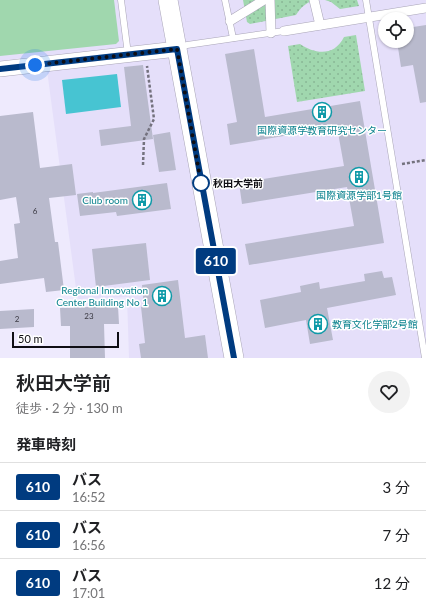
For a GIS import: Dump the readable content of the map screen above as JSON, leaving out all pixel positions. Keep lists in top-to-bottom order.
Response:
{
  "places": {
    "building": [
      "国際資源学教育研究センター",
      "国際資源学部1号館",
      "Club room",
      "Regional Innovation Center Building No 1",
      "教育文化学部2号館"
    ],
    "other": ["秋田大学前"]
  },
  "lines": ["bus line 610"],
  "house_numbers": ["6", "23", "2"],
  "scale_bar": "50 m",
  "page": {
    "on_map": "610",
    "scale": "50 m",
    "heading": [
      ["秋田大学前", "徒歩 · 2 分 · 130 m"],
      "発車時刻"
    ],
    "list": [
      {
        "mark": "610",
        "name": "バス",
        "note": "16:52",
        "value": "3 分"
      },
      {
        "mark": "610",
        "name": "バス",
        "note": "16:56",
        "value": "7 分"
      },
      {
        "mark": "610",
        "name": "バス",
        "note": "17:01",
        "value": "12 分"
      }
    ]
  }
}
